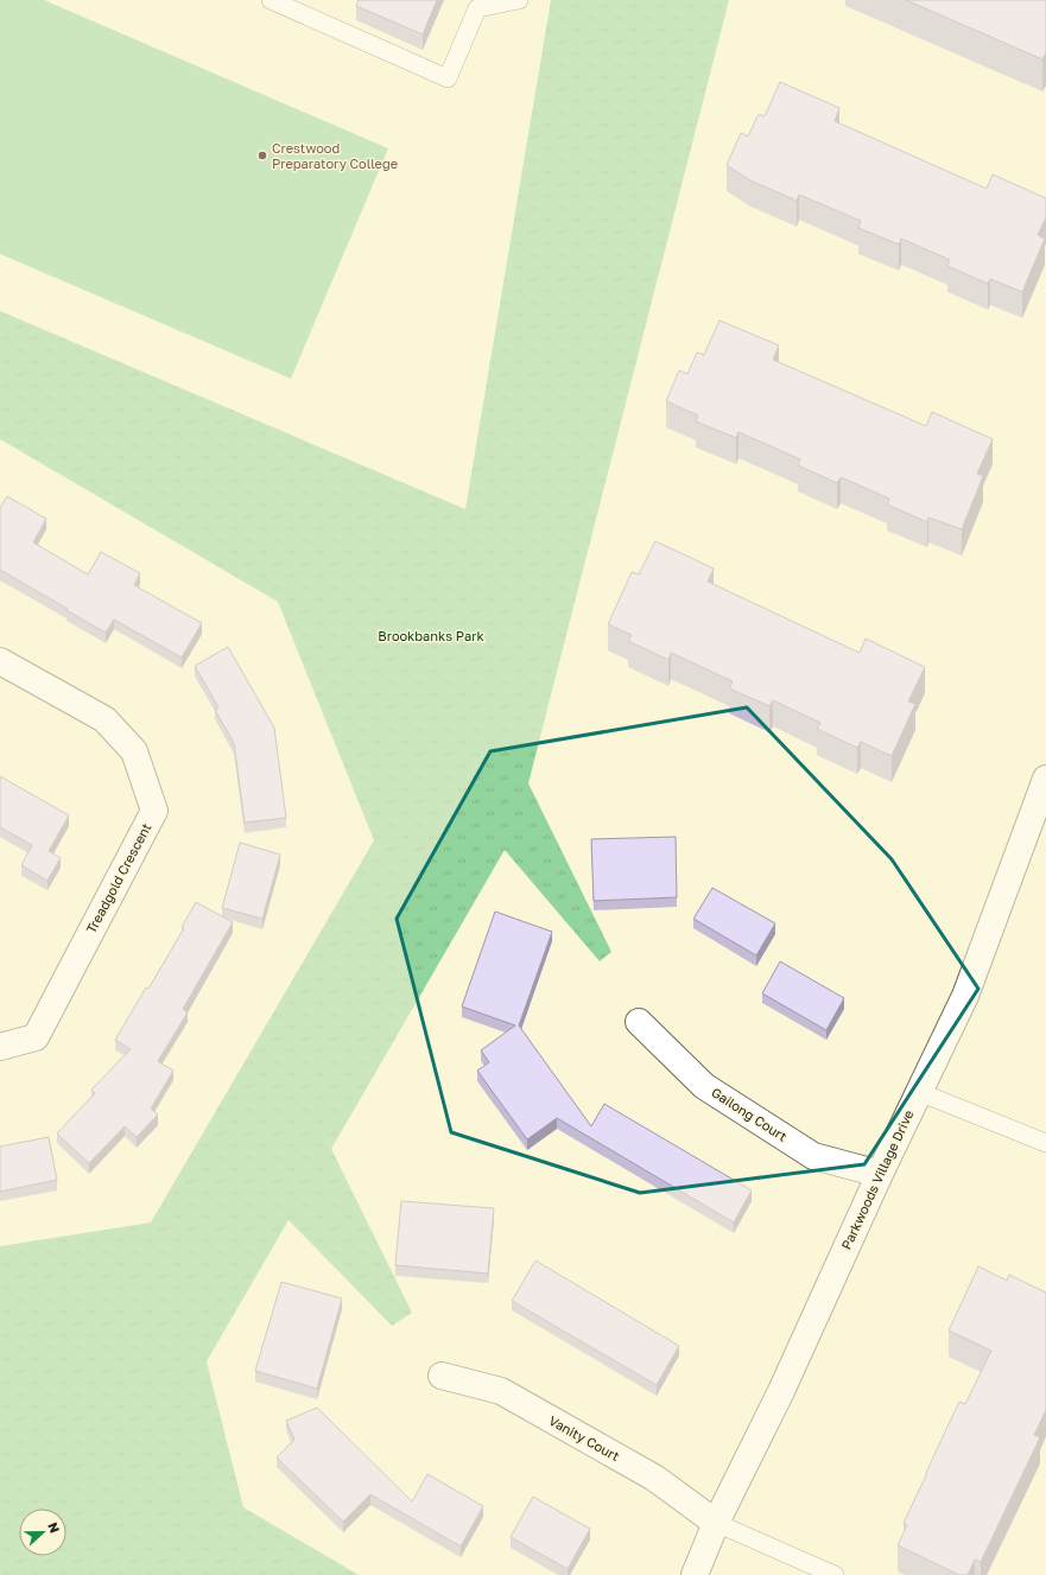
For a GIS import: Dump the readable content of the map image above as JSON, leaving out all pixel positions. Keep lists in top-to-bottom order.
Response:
{
  "streets": {
    "street": [
      "Treadgold Crescent",
      "Gailong Court",
      "Parkwoods Village Drive",
      "Vanity Court"
    ]
  },
  "crossings": [
    ["Gailong Court", "Parkwoods Village Drive"],
    ["Parkwoods Village Drive", "Vanity Court"]
  ],
  "parks": ["Brookbanks Park"],
  "places": ["Crestwood Preparatory College"],
  "north": "right"
}
